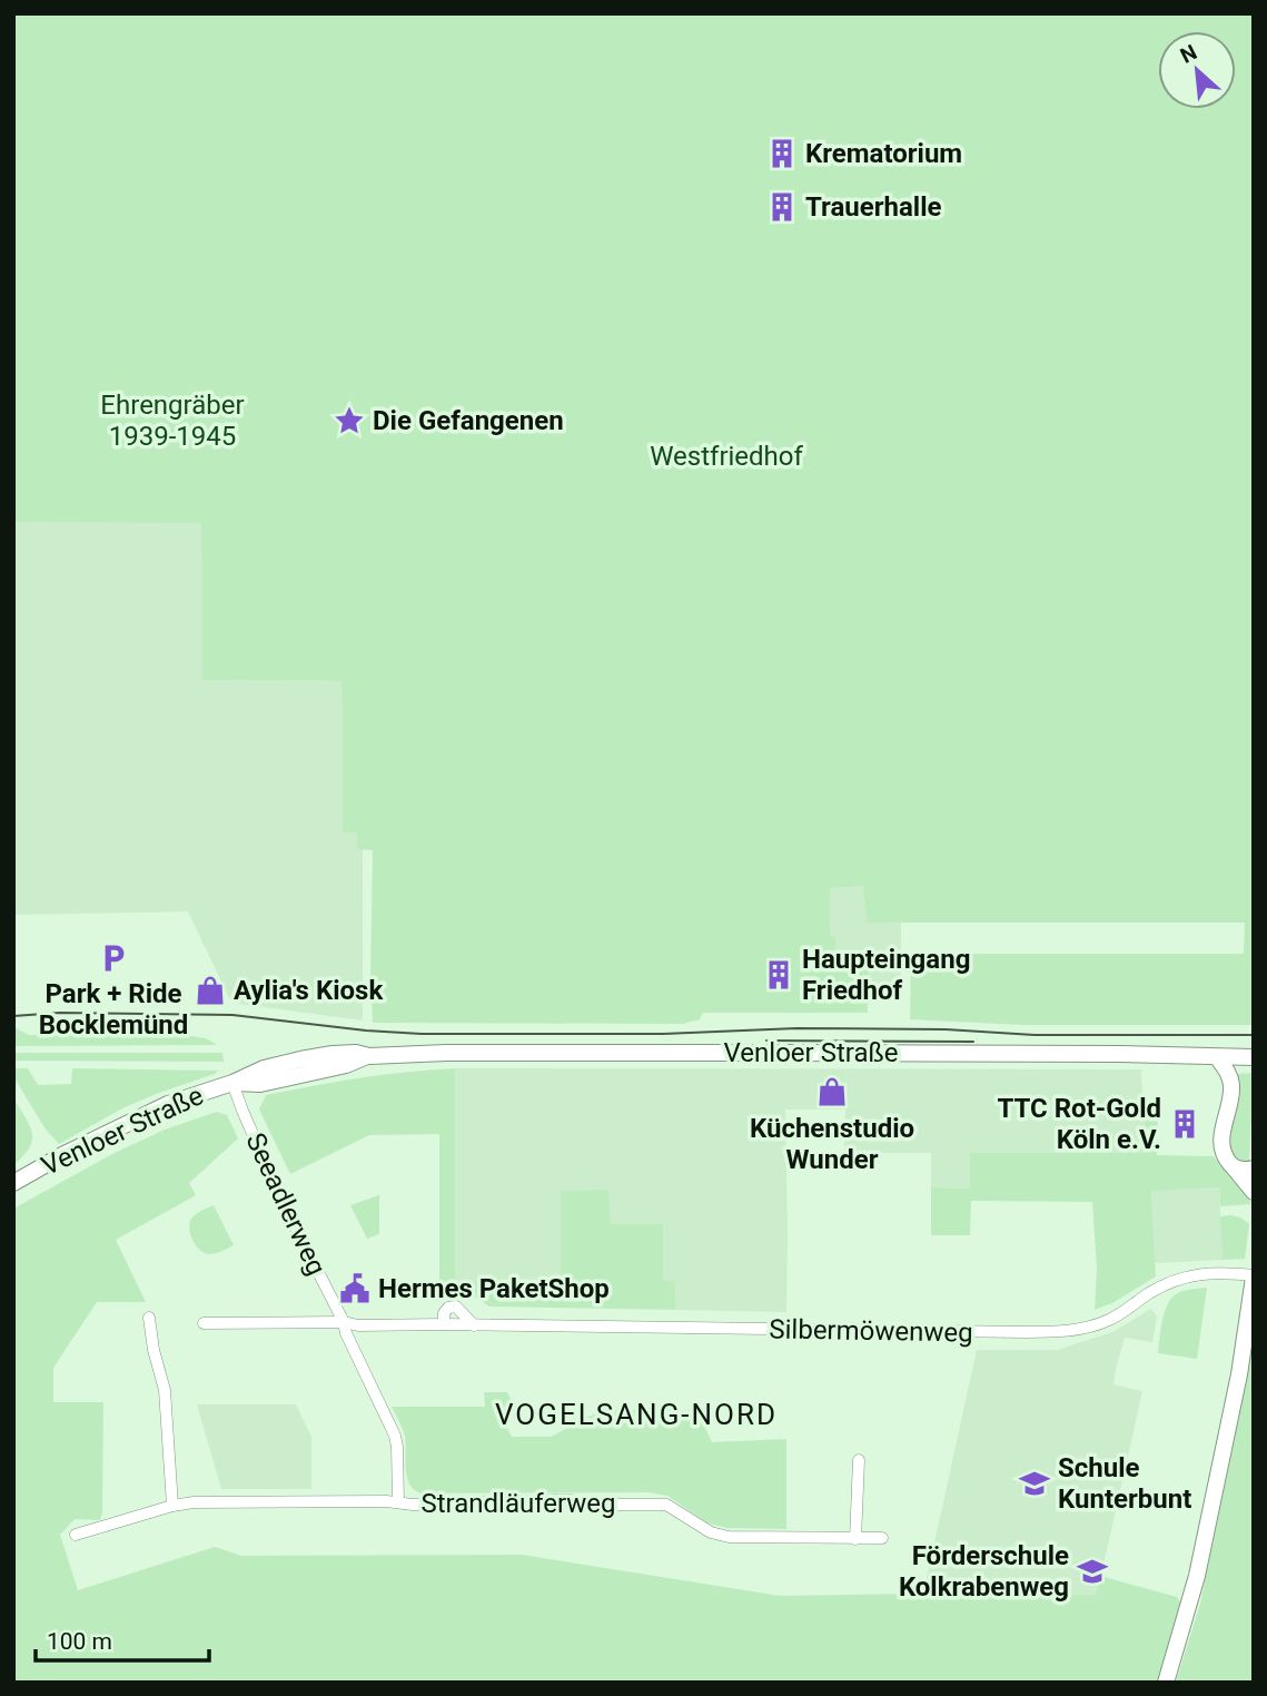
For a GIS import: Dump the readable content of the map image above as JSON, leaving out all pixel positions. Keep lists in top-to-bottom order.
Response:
{
  "streets": {
    "main road": ["Venloer Straße"],
    "street": ["Seeadlerweg", "Silbermöwenweg", "Strandläuferweg"]
  },
  "crossings": [
    ["Venloer Straße", "Seeadlerweg"],
    ["Seeadlerweg", "Silbermöwenweg"],
    ["Seeadlerweg", "Strandläuferweg"]
  ],
  "districts": ["VOGELSANG-NORD"],
  "parks": ["Ehrengräber 1939-1945", "Westfriedhof"],
  "places": {
    "building": [
      "Krematorium",
      "Trauerhalle",
      "Haupteingang Friedhof",
      "TTC Rot-Gold Köln e.V."
    ],
    "place": ["Die Gefangenen"],
    "parking": ["Park + Ride Bocklemünd"],
    "shop": ["Aylia's Kiosk", "Küchenstudio Wunder"],
    "public building": ["Hermes PaketShop"],
    "school or university": ["Schule Kunterbunt", "Förderschule Kolkrabenweg"]
  },
  "scale_bar": "100 m",
  "north": "top left"
}
